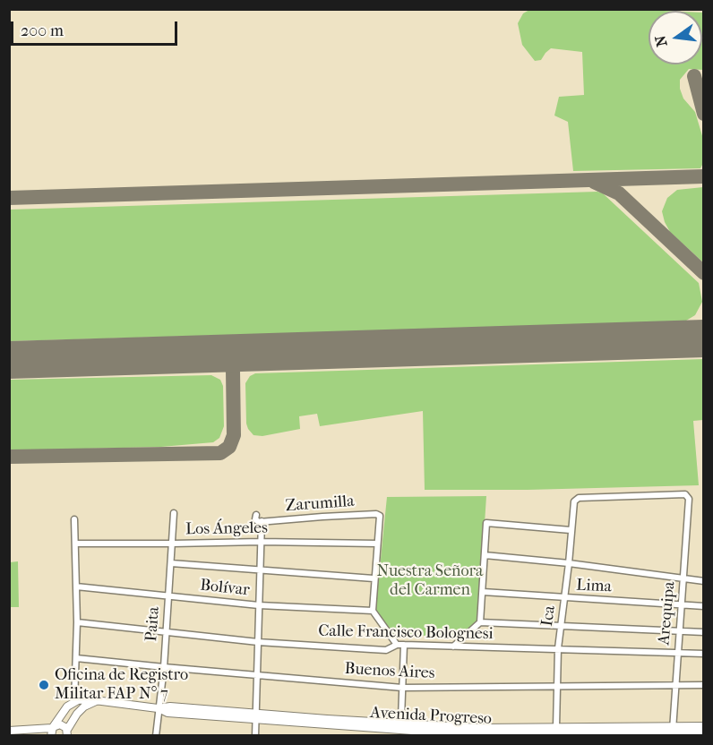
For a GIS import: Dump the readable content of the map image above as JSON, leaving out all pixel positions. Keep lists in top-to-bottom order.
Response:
{
  "streets": {
    "main road": ["Avenida Progreso"],
    "street": [
      "Zarumilla",
      "Los Ángeles",
      "Lima",
      "Bolívar",
      "Arequipa",
      "Ica",
      "Paita",
      "Calle Francisco Bolognesi",
      "Buenos Aires"
    ]
  },
  "crossings": [
    ["Zarumilla", "Los Ángeles"],
    ["Los Ángeles", "Paita"],
    ["Lima", "Arequipa"],
    ["Lima", "Ica"],
    ["Bolívar", "Paita"],
    ["Arequipa", "Ica"],
    ["Arequipa", "Calle Francisco Bolognesi"],
    ["Arequipa", "Buenos Aires"],
    ["Arequipa", "Avenida Progreso"],
    ["Ica", "Calle Francisco Bolognesi"],
    ["Ica", "Buenos Aires"],
    ["Ica", "Avenida Progreso"],
    ["Paita", "Calle Francisco Bolognesi"],
    ["Paita", "Buenos Aires"],
    ["Paita", "Avenida Progreso"]
  ],
  "parks": ["Nuestra Señora del Carmen"],
  "places": ["Oficina de Registro Militar FAP N° 7"],
  "scale_bar": "200 m",
  "north": "left"
}
